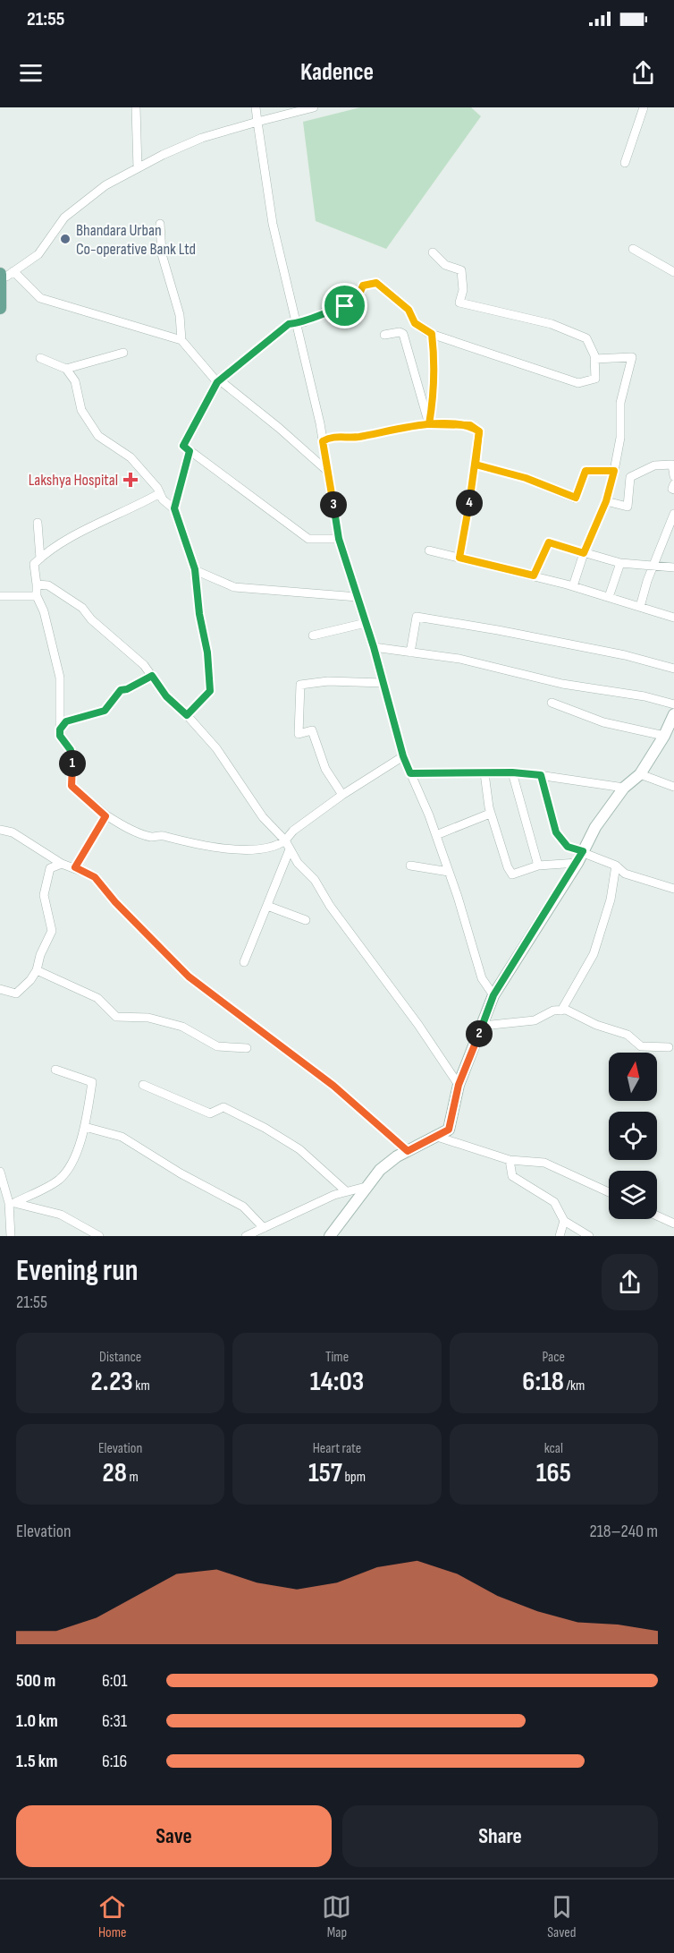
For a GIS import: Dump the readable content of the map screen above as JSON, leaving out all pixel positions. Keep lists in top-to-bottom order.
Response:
{
  "places": {
    "other": ["Bhandara Urban Co-operative Bank Ltd"],
    "health": ["Lakshya Hospital"]
  },
  "north": "top",
  "page": {
    "status": "21:55",
    "header": "Kadence",
    "pins": [
      "4",
      "3",
      "1",
      "2"
    ],
    "heading": ["Evening run", "21:55"],
    "stats": [
      ["Distance", "2.23 km"],
      ["Time", "14:03"],
      ["Pace", "6:18 /km"],
      ["Elevation", "28 m"],
      ["Heart rate", "157 bpm"],
      ["kcal", "165"]
    ],
    "chart": ["Elevation", "218–240 m"],
    "list": [
      {
        "name": "500 m",
        "note": "6:01"
      },
      {
        "name": "1.0 km",
        "note": "6:31"
      },
      {
        "name": "1.5 km",
        "note": "6:16"
      }
    ],
    "buttons": ["Save", "Share"],
    "tabs": ["Home", "Map", "Saved"]
  }
}
